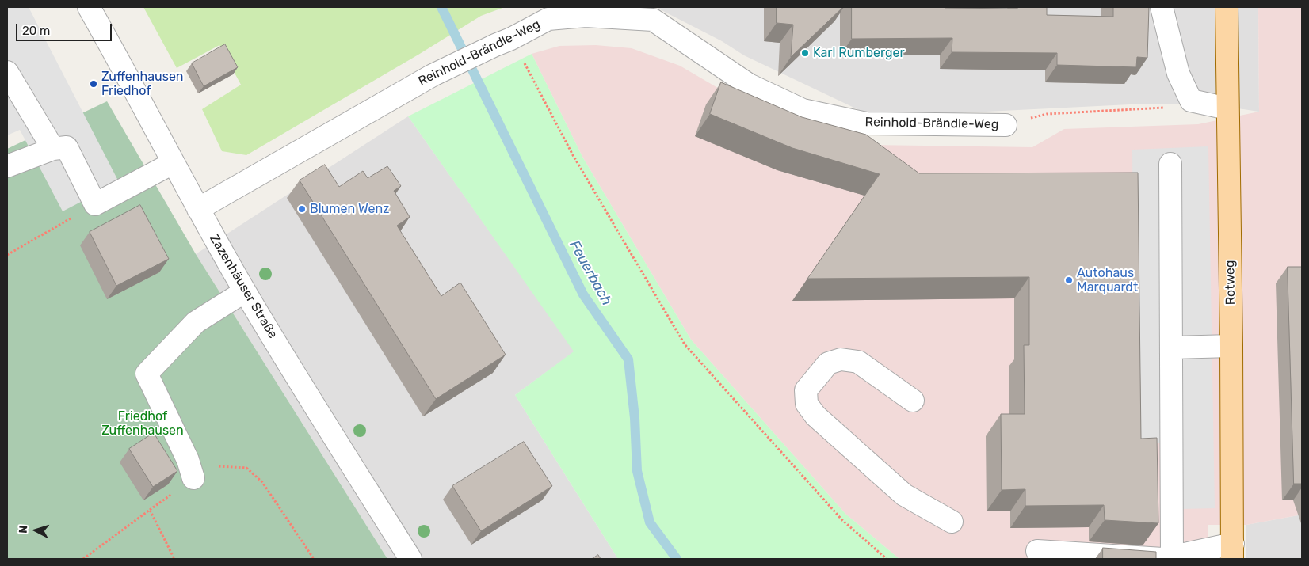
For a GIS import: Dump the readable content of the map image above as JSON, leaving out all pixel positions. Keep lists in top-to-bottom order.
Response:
{
  "streets": {
    "main road": ["Rotweg"],
    "street": ["Reinhold-Brändle-Weg", "Zazenhäuser Straße"]
  },
  "crossings": [
    ["Reinhold-Brändle-Weg", "Zazenhäuser Straße"]
  ],
  "water": ["Feuerbach"],
  "parks": ["Friedhof Zuffenhausen"],
  "places": [
    "Karl Rumberger",
    "Zuffenhausen Friedhof",
    "Blumen Wenz",
    "Autohaus Marquardt"
  ],
  "scale_bar": "20 m",
  "north": "left"
}
